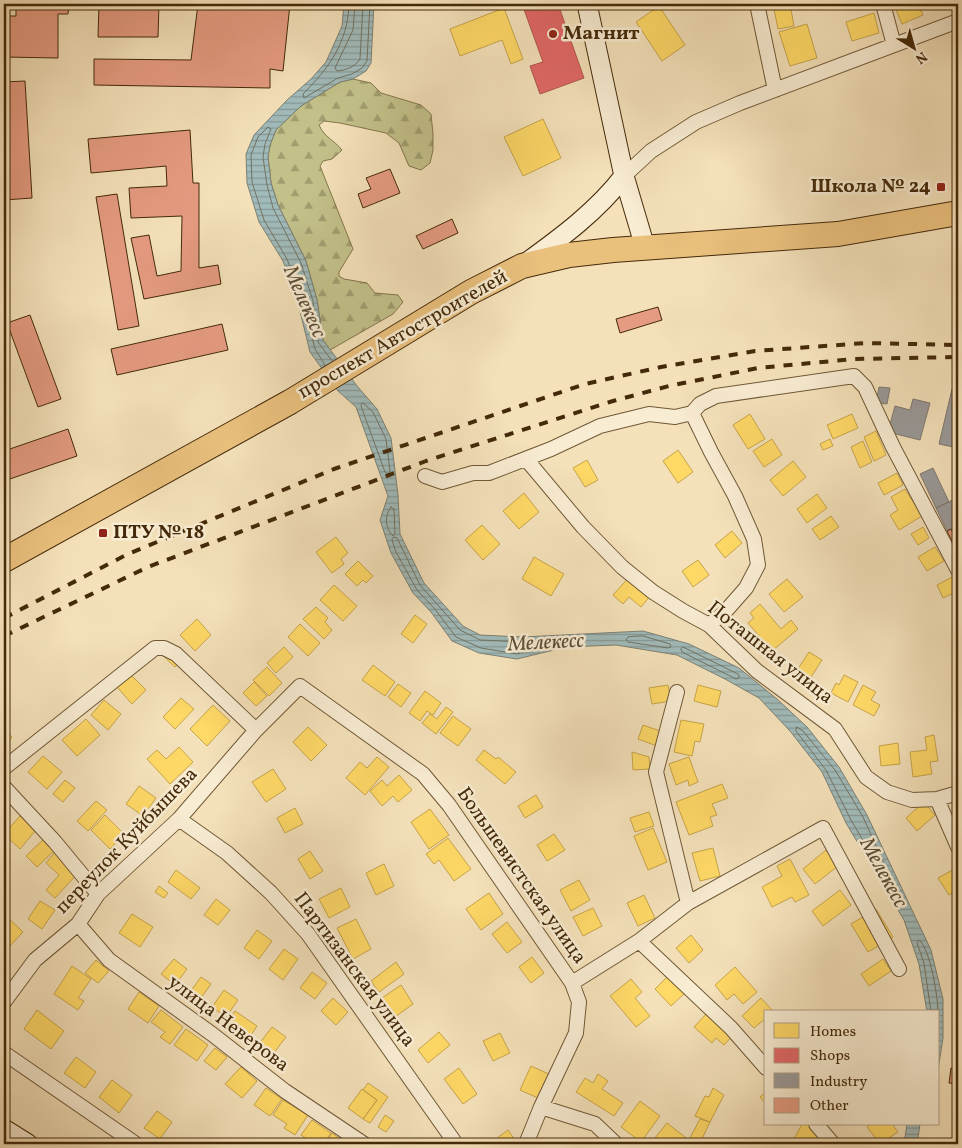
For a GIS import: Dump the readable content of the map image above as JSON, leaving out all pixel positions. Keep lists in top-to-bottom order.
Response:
{
  "streets": {
    "highway": ["проспект Автостроителей"],
    "street": [
      "Поташная улица",
      "переулок Куйбышева",
      "Большевистская улица",
      "Партизанская улица",
      "улица Неверова"
    ]
  },
  "crossings": [
    ["переулок Куйбышева", "Большевистская улица"],
    ["переулок Куйбышева", "Партизанская улица"],
    ["переулок Куйбышева", "улица Неверова"]
  ],
  "water": ["Мелекесс"],
  "places": {
    "other": ["Магнит"],
    "transit": ["Школа № 24", "ПТУ № 18"]
  },
  "legend": [
    "Homes",
    "Shops",
    "Industry",
    "Other"
  ],
  "north": "bottom right"
}
